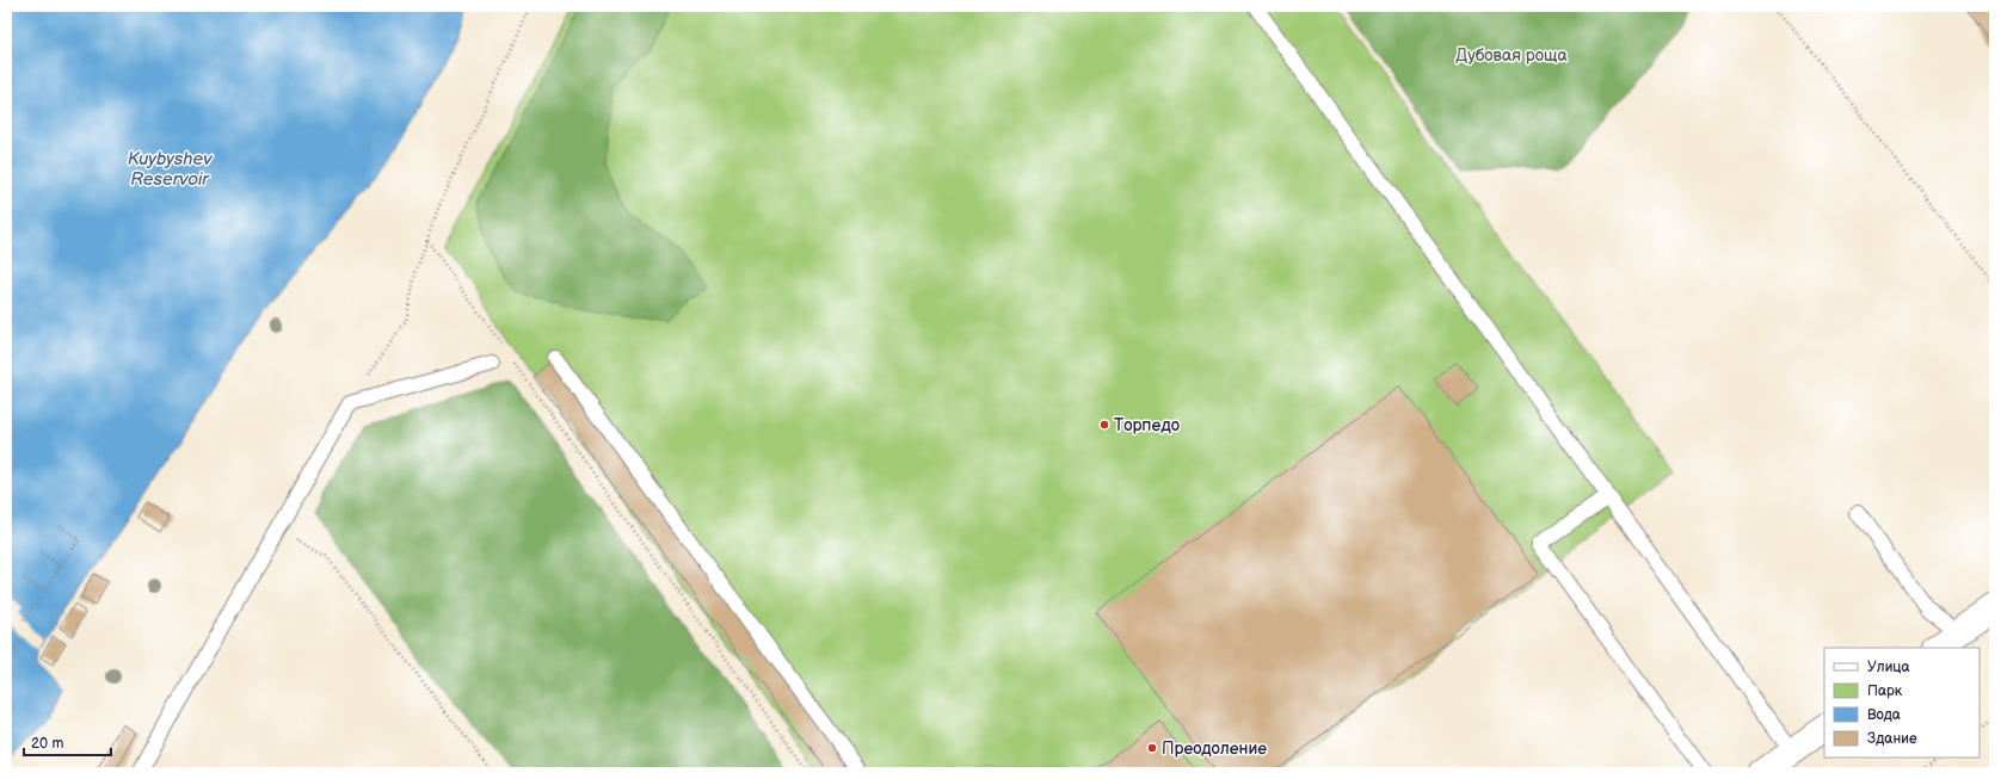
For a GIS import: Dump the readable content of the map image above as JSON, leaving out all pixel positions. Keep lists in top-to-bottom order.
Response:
{
  "water": ["Kuybyshev Reservoir"],
  "parks": ["Дубовая роща"],
  "places": ["Торпедо", "Преодоление"],
  "legend": [
    "Улица",
    "Парк",
    "Вода",
    "Здание"
  ],
  "scale_bar": "20 m"
}
